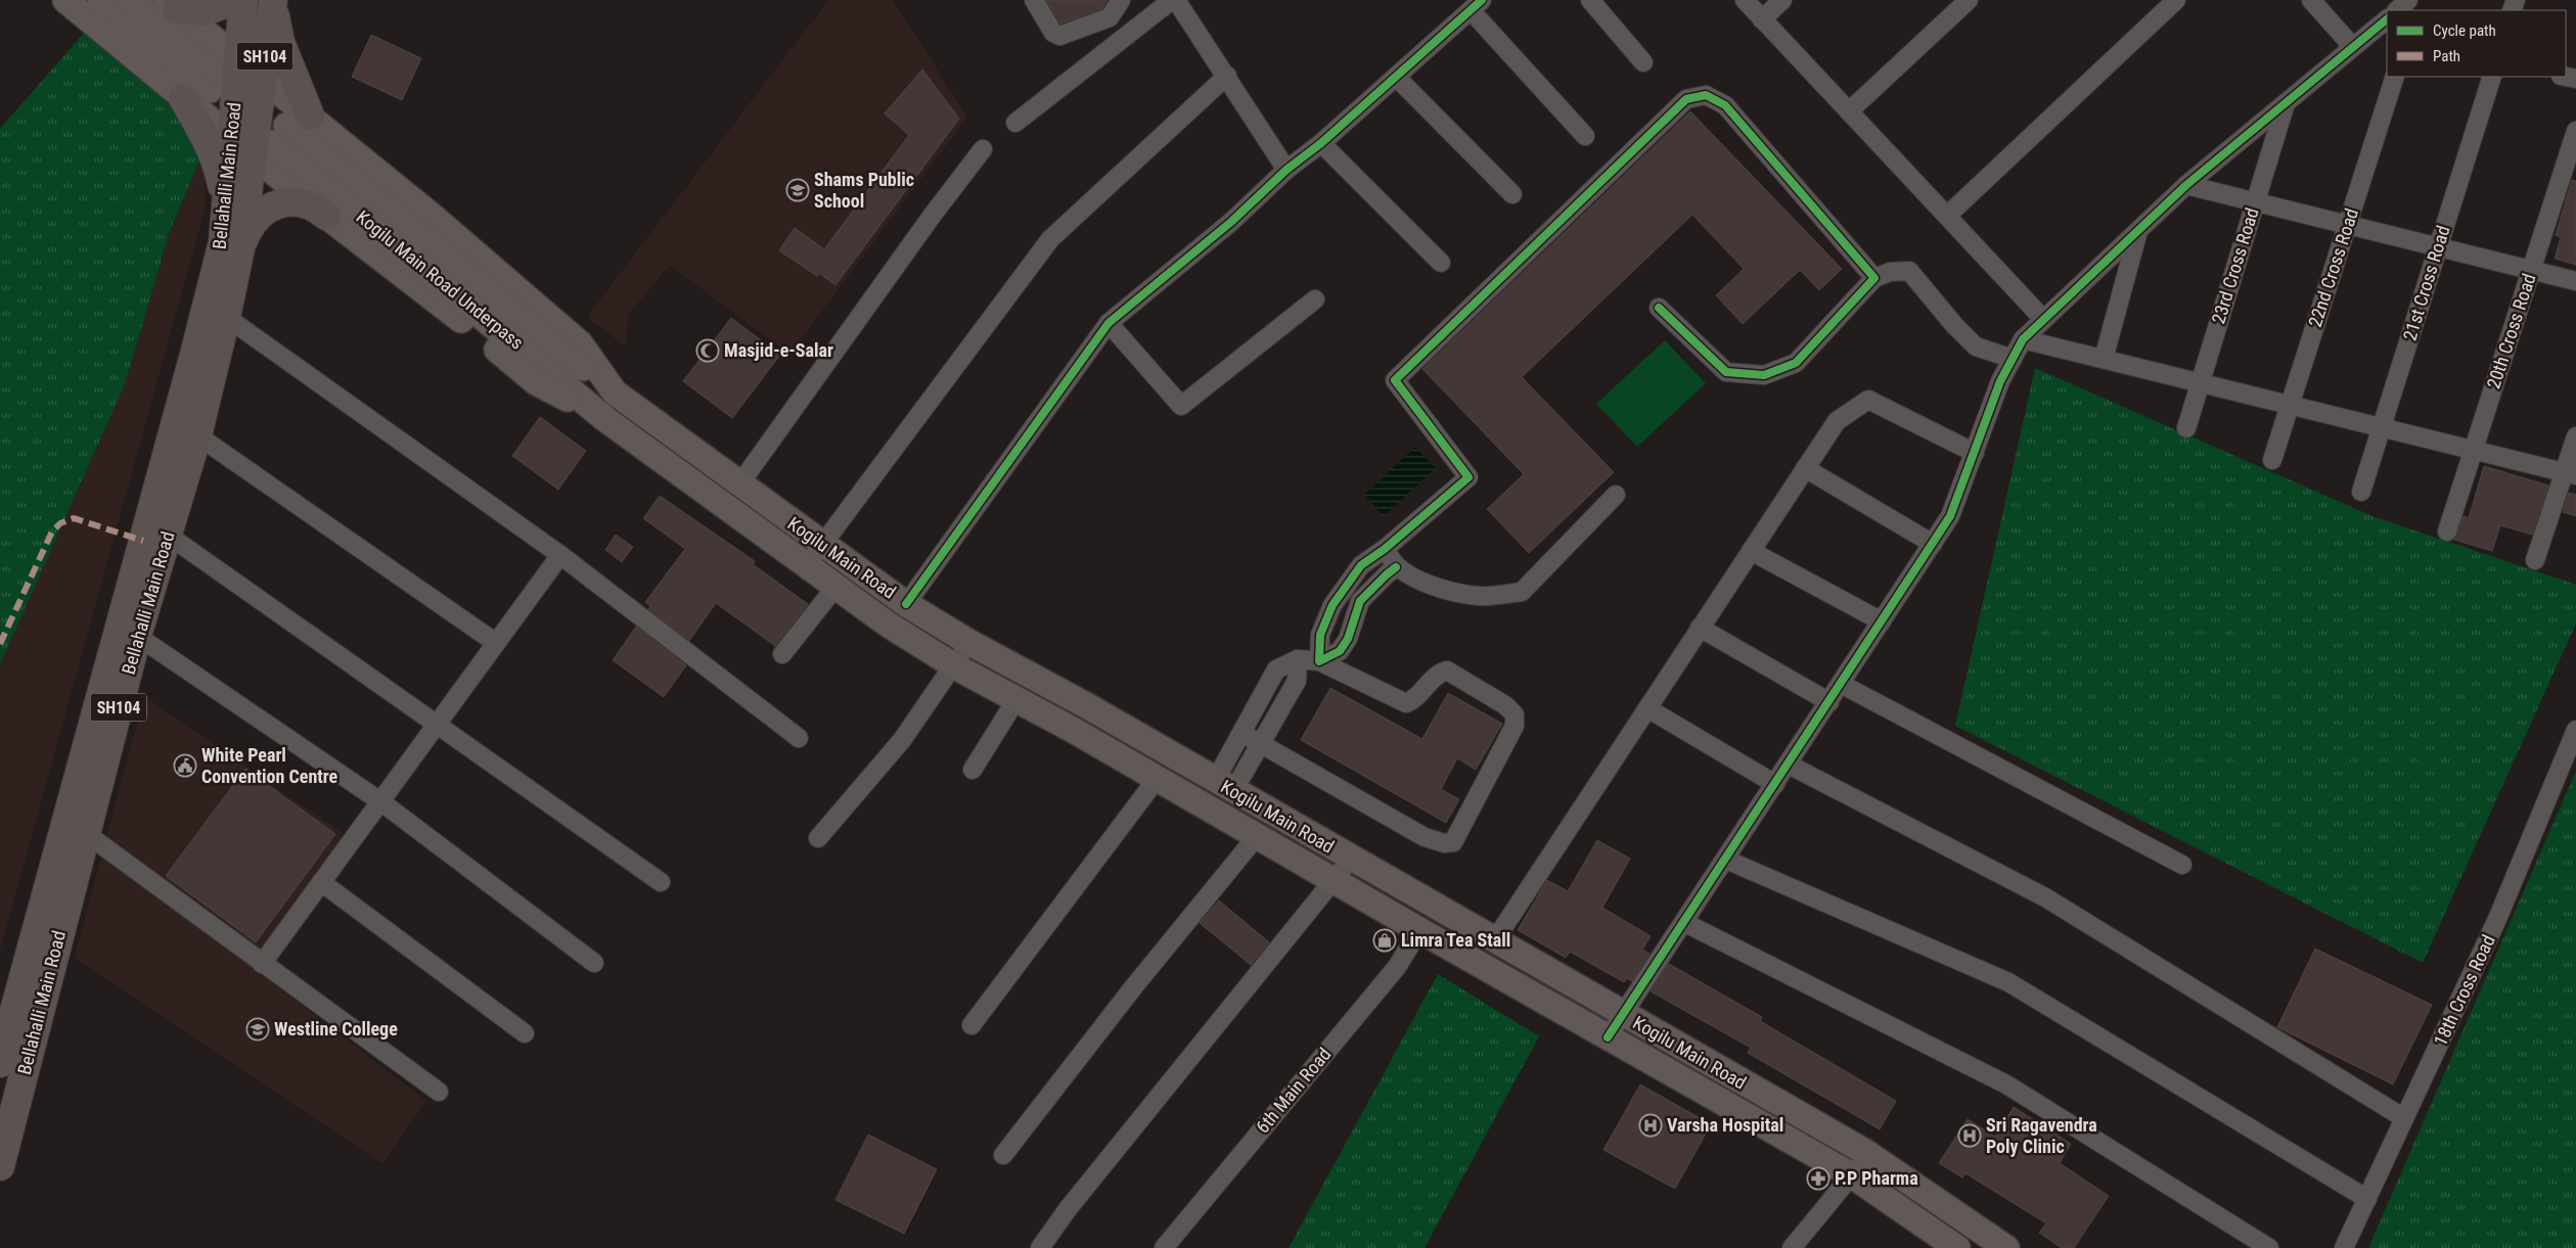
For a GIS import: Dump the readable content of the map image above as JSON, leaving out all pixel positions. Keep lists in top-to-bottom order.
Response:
{
  "streets": {
    "main road": [
      "SH104",
      "Bellahalli Main Road",
      "Kogilu Main Road Underpass",
      "Kogilu Main Road"
    ],
    "street": [
      "23rd Cross Road",
      "22nd Cross Road",
      "21st Cross Road",
      "20th Cross Road",
      "18th Cross Road",
      "6th Main Road"
    ]
  },
  "crossings": [
    ["SH104", "Bellahalli Main Road"],
    ["SH104", "Kogilu Main Road Underpass"],
    ["SH104", "Kogilu Main Road"],
    ["Bellahalli Main Road", "Kogilu Main Road Underpass"],
    ["Bellahalli Main Road", "Kogilu Main Road"],
    ["Kogilu Main Road Underpass", "Kogilu Main Road"],
    ["Kogilu Main Road", "6th Main Road"]
  ],
  "places": {
    "school or university": ["Shams Public School", "Westline College"],
    "mosque": ["Masjid-e-Salar"],
    "public building": ["White Pearl Convention Centre"],
    "shop": ["Limra Tea Stall"],
    "hospital": ["Varsha Hospital", "Sri Ragavendra Poly Clinic"],
    "pharmacy": ["P.P Pharma"]
  },
  "legend": ["Cycle path", "Path"]
}
